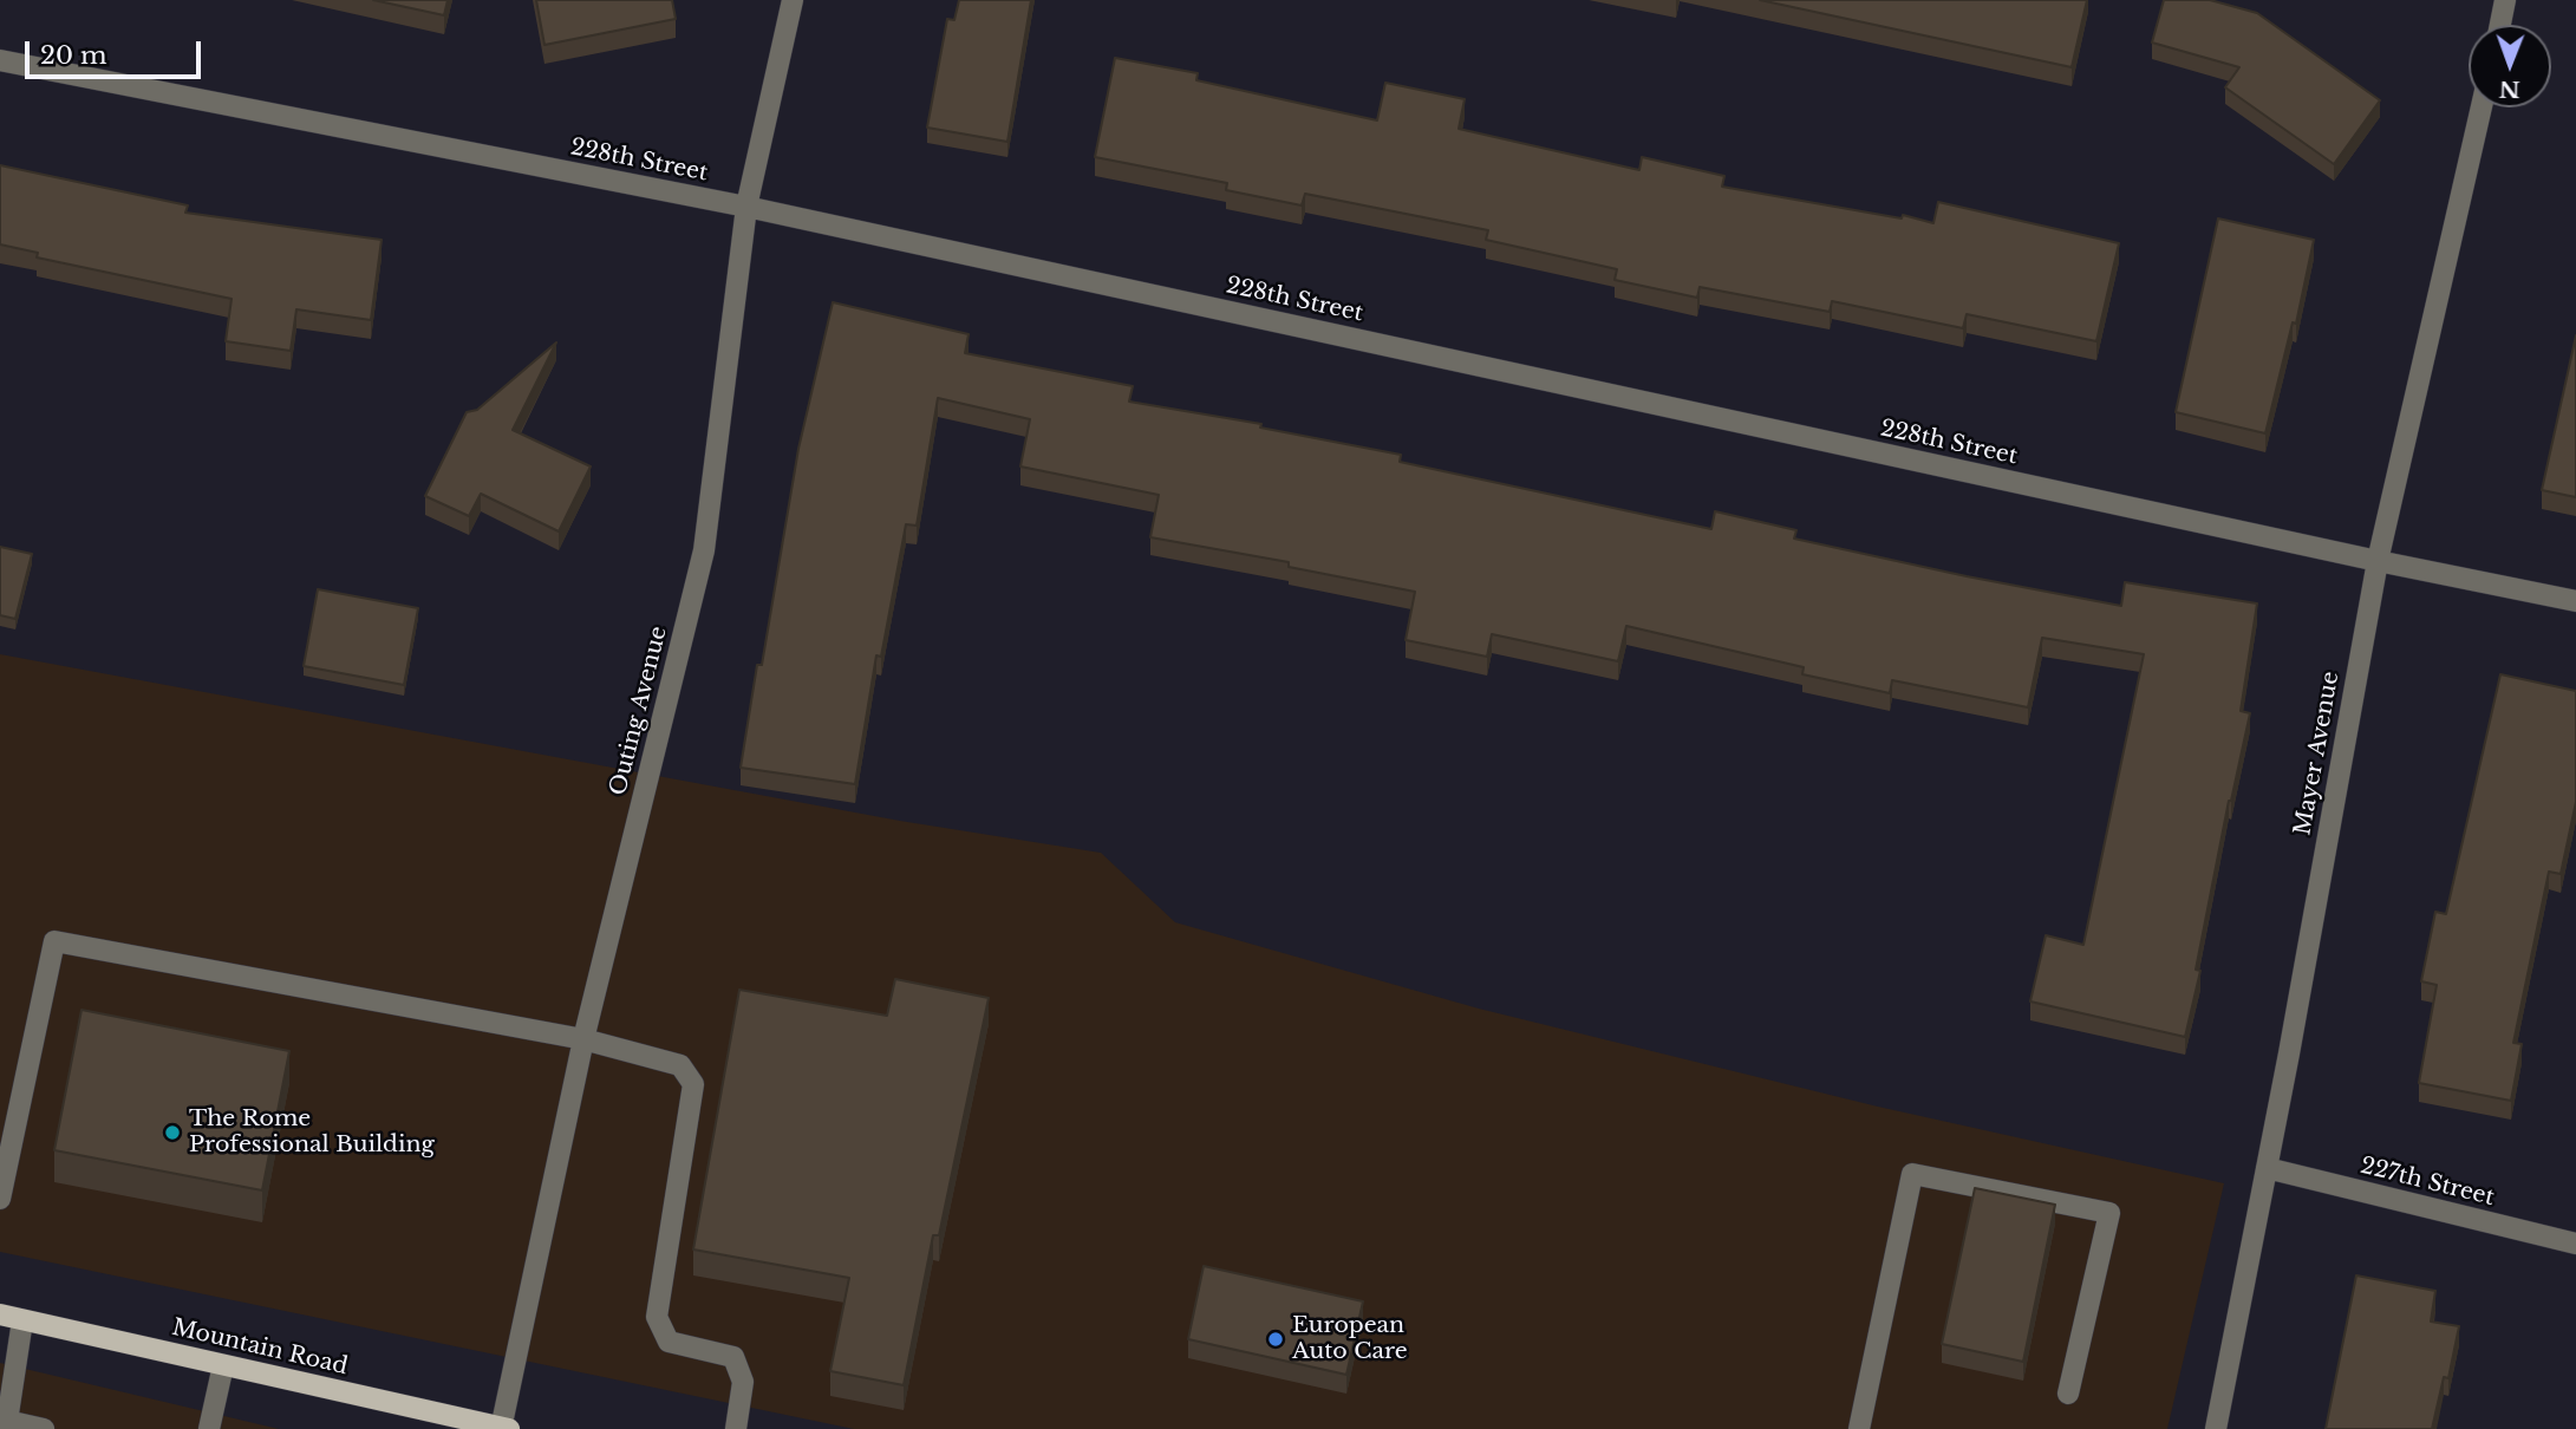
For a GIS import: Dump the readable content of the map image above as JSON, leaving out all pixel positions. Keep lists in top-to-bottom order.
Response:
{
  "streets": {
    "main road": ["Mountain Road"],
    "street": [
      "228th Street",
      "Outing Avenue",
      "Mayer Avenue",
      "227th Street"
    ]
  },
  "crossings": [
    ["228th Street", "Outing Avenue"],
    ["228th Street", "Mayer Avenue"],
    ["Outing Avenue", "Mountain Road"],
    ["Mayer Avenue", "227th Street"]
  ],
  "places": ["The Rome Professional Building", "European Auto Care"],
  "scale_bar": "20 m",
  "north": "bottom"
}
